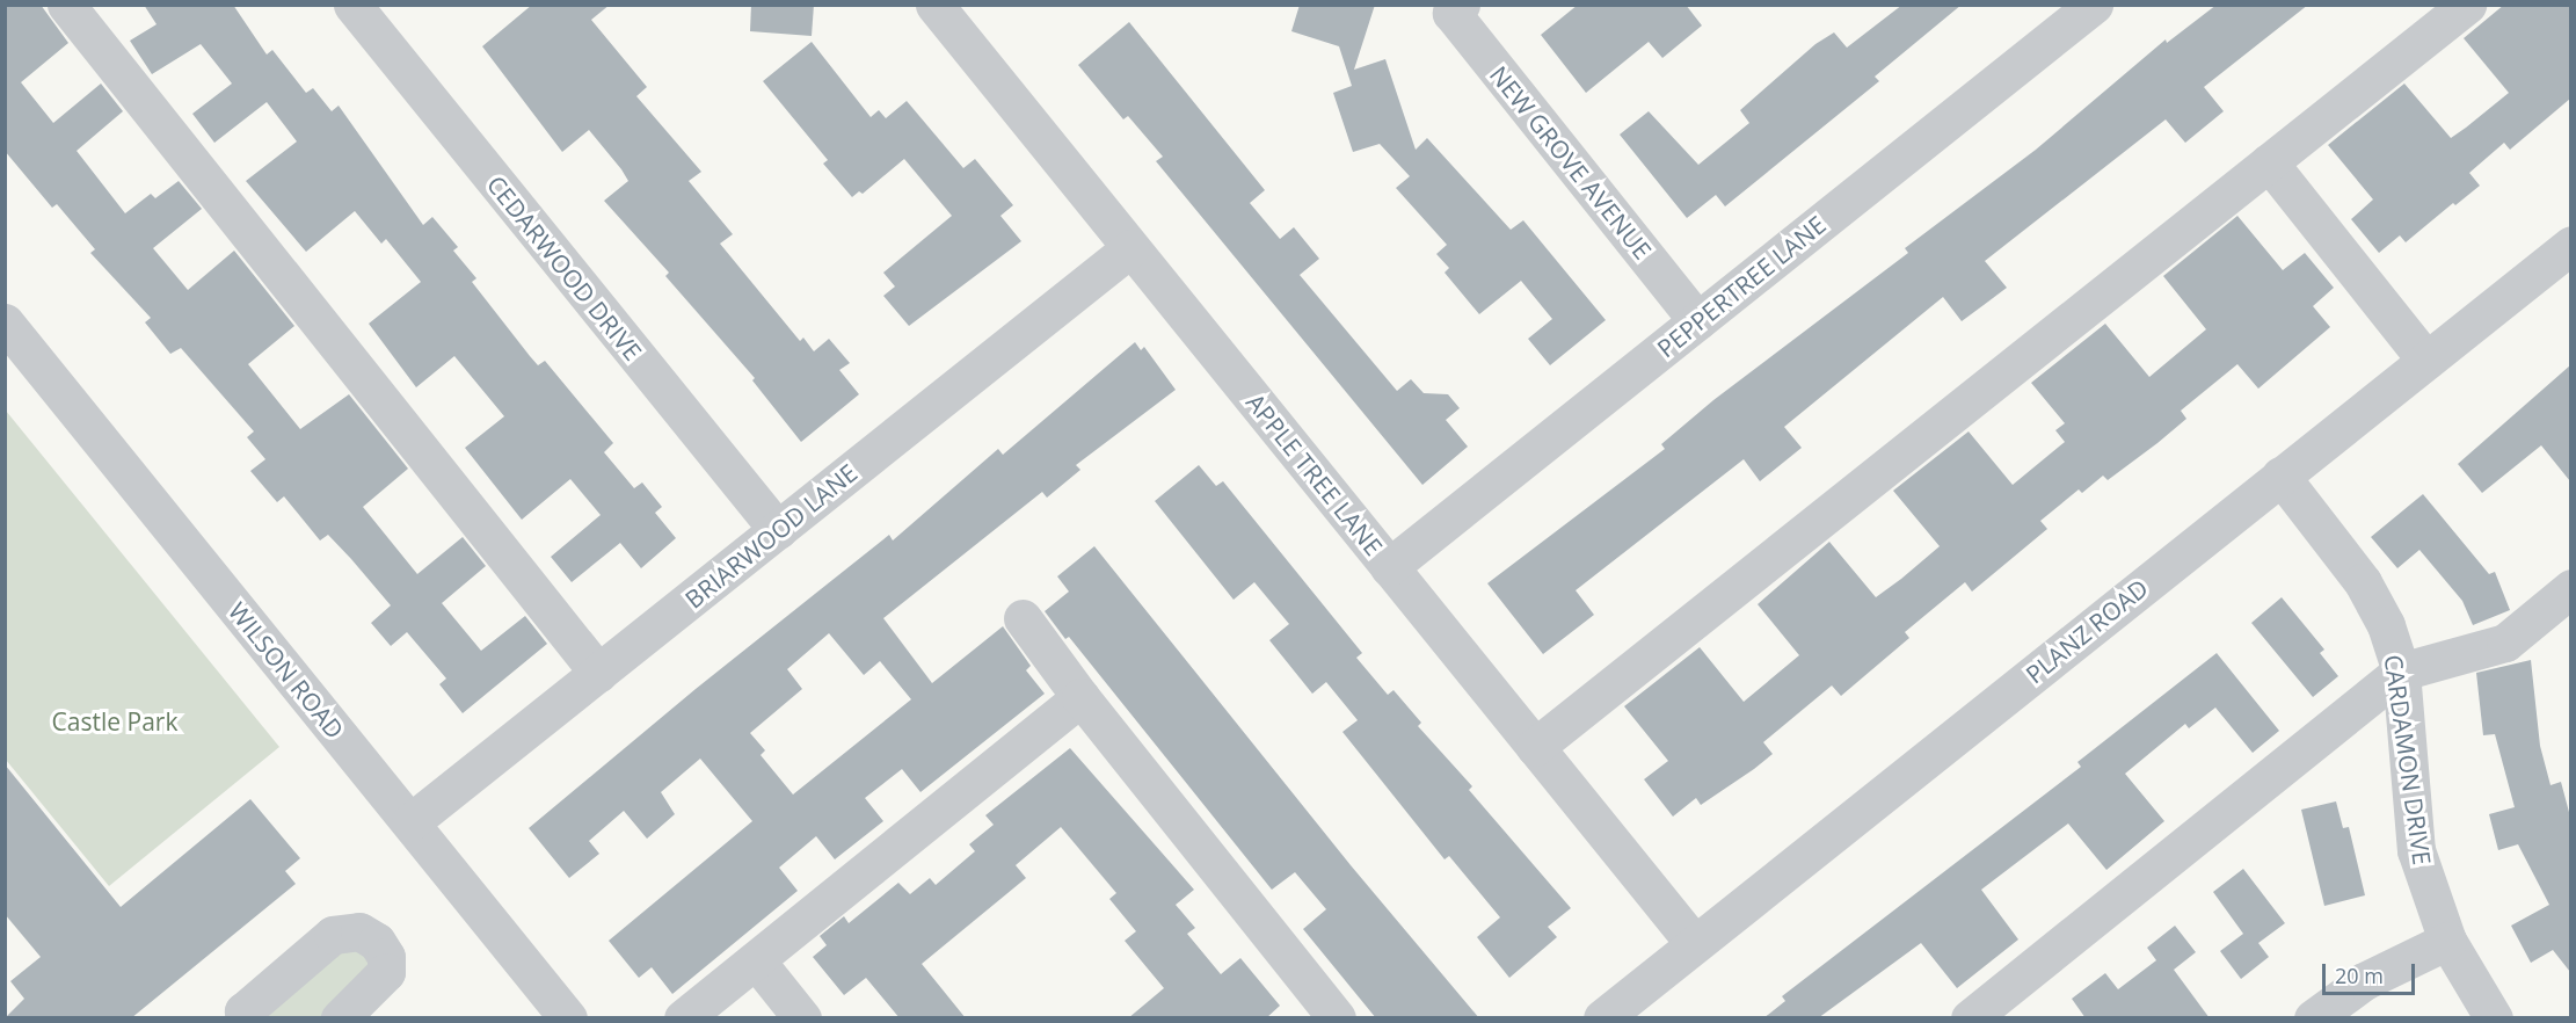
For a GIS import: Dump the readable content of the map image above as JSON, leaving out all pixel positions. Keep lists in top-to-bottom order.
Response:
{
  "streets": {
    "street": [
      "NEW GROVE AVENUE",
      "CEDARWOOD DRIVE",
      "PEPPERTREE LANE",
      "APPLE TREE LANE",
      "BRIARWOOD LANE",
      "PLANZ ROAD",
      "WILSON ROAD",
      "CARDAMON DRIVE"
    ]
  },
  "crossings": [
    ["NEW GROVE AVENUE", "PEPPERTREE LANE"],
    ["CEDARWOOD DRIVE", "BRIARWOOD LANE"],
    ["PEPPERTREE LANE", "APPLE TREE LANE"],
    ["APPLE TREE LANE", "BRIARWOOD LANE"],
    ["APPLE TREE LANE", "PLANZ ROAD"],
    ["BRIARWOOD LANE", "WILSON ROAD"],
    ["PLANZ ROAD", "CARDAMON DRIVE"]
  ],
  "parks": ["Castle Park"],
  "scale_bar": "20 m"
}
